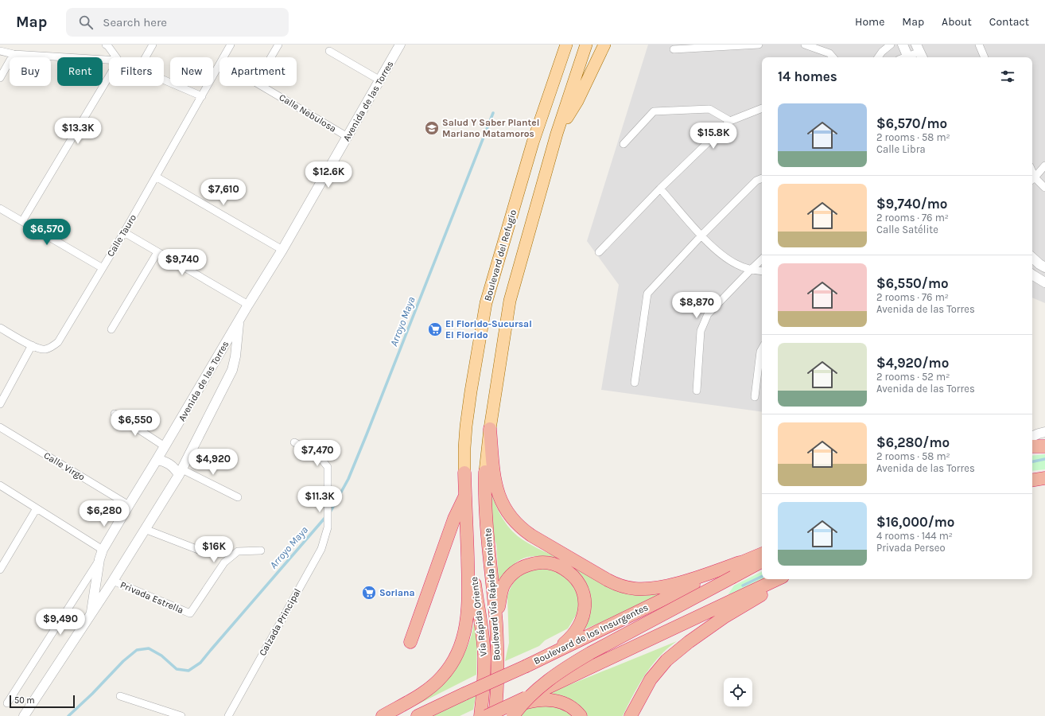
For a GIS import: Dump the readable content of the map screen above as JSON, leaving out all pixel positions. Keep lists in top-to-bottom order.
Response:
{
  "streets": {
    "highway": ["Boulevard Vía Rápida Poniente", "Vía Rápida Oriente", "Boulevard de los Insurgentes"],
    "main road": ["Boulevard del Refugio"],
    "street": [
      "Avenida de las Torres",
      "Calle Nebulosa",
      "Calle Tauro",
      "Calle Virgo",
      "Privada Estrella",
      "Calzada Principal"
    ]
  },
  "crossings": [
    ["Avenida de las Torres", "Calle Nebulosa"],
    ["Avenida de las Torres", "Calle Virgo"],
    ["Avenida de las Torres", "Privada Estrella"]
  ],
  "water": ["Arroyo Maya"],
  "places": {
    "school or university": ["Salud Y Saber Plantel Mariano Matamoros"],
    "supermarket": ["El Florido-Sucursal El Florido", "Soriana"]
  },
  "scale_bar": "50 m",
  "page": {
    "header": "Map",
    "search": "Search here",
    "nav": [
      "Home",
      "Map",
      "About",
      "Contact"
    ],
    "chip": [
      "Buy",
      "Rent",
      "Filters",
      "New",
      "Apartment"
    ],
    "heading": "14 homes",
    "list": [
      {
        "name": "$6,570/mo",
        "note": "2 rooms · 58 m² · Calle Libra"
      },
      {
        "name": "$9,740/mo",
        "note": "2 rooms · 76 m² · Calle Satélite"
      },
      {
        "name": "$6,550/mo",
        "note": "2 rooms · 76 m² · Avenida de las Torres"
      },
      {
        "name": "$4,920/mo",
        "note": "2 rooms · 52 m² · Avenida de las Torres"
      },
      {
        "name": "$6,280/mo",
        "note": "2 rooms · 58 m² · Avenida de las Torres"
      },
      {
        "name": "$16,000/mo",
        "note": "4 rooms · 144 m² · Privada Perseo"
      }
    ],
    "price": [
      "$13.3K",
      "$15.8K",
      "$12.6K",
      "$7,610",
      "$6,570",
      "$9,740",
      "$8,870",
      "$6,550",
      "$7,470",
      "$4,920",
      "$11.3K",
      "$6,280",
      "$16K",
      "$9,490"
    ],
    "scale": "50 m"
  }
}
